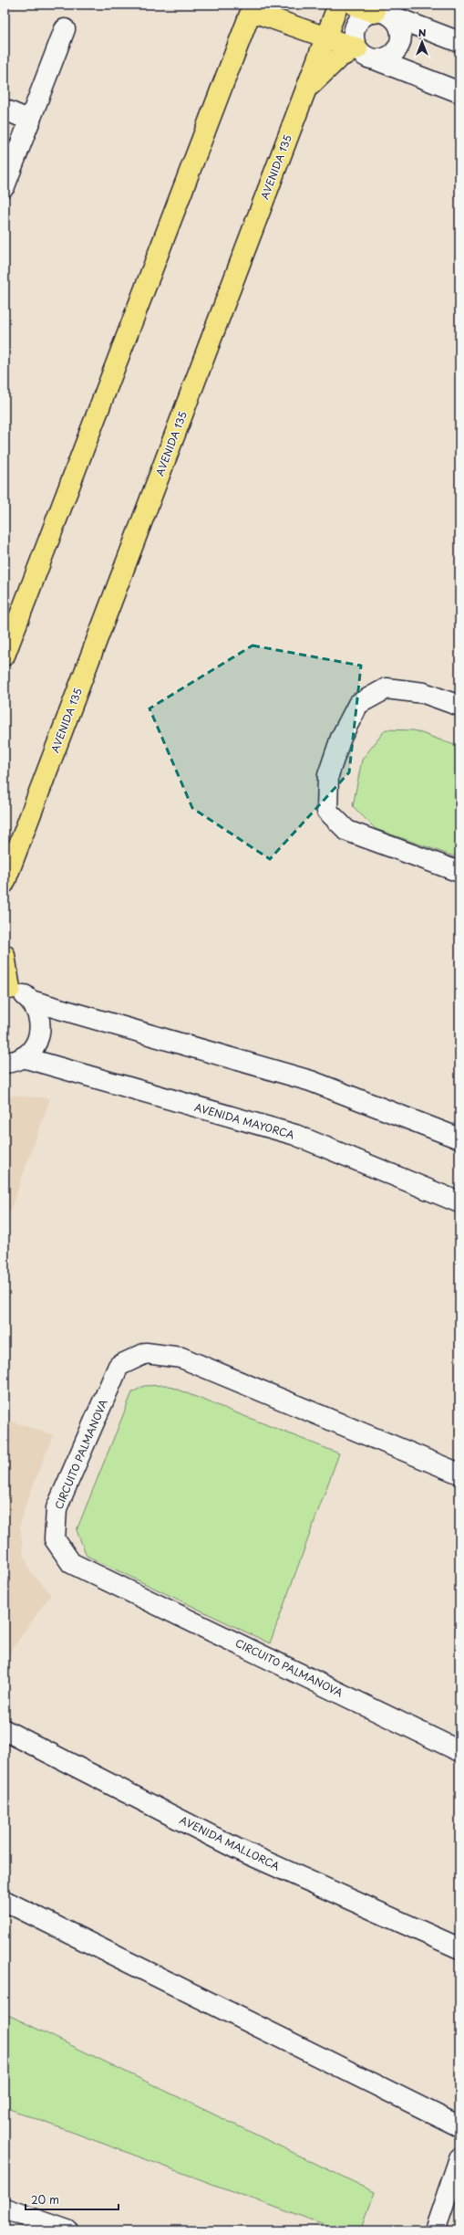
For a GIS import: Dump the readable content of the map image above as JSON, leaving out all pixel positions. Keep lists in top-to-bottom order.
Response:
{
  "streets": {
    "main road": ["AVENIDA 135"],
    "street": ["AVENIDA MAYORCA", "CIRCUITO PALMANOVA", "AVENIDA MALLORCA"]
  },
  "scale_bar": "20 m",
  "north": "top"
}
